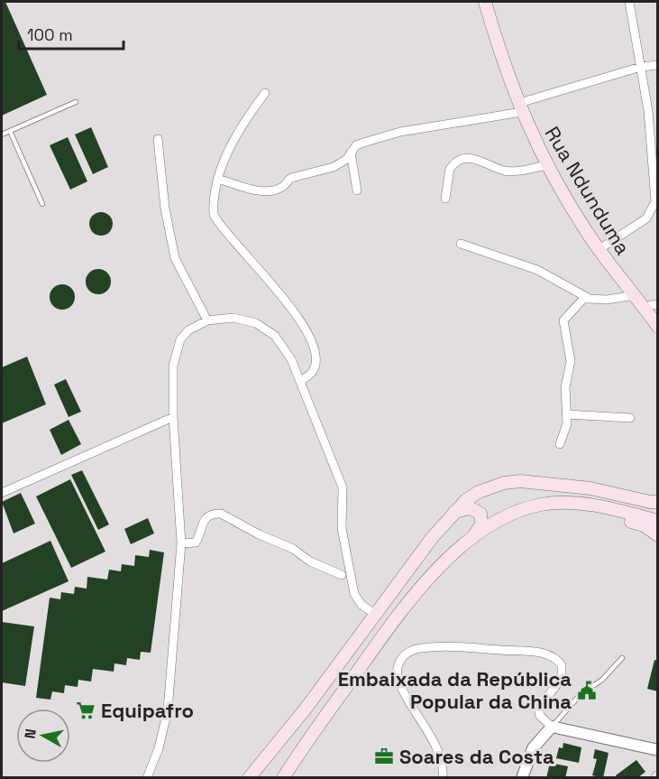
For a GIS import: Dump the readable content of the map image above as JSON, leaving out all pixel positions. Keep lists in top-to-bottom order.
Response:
{
  "streets": {
    "main road": ["Rua Ndunduma"]
  },
  "places": {
    "public building": ["Embaixada da República Popular da China"],
    "supermarket": ["Equipafro"],
    "office": ["Soares da Costa"]
  },
  "scale_bar": "100 m",
  "north": "left"
}
